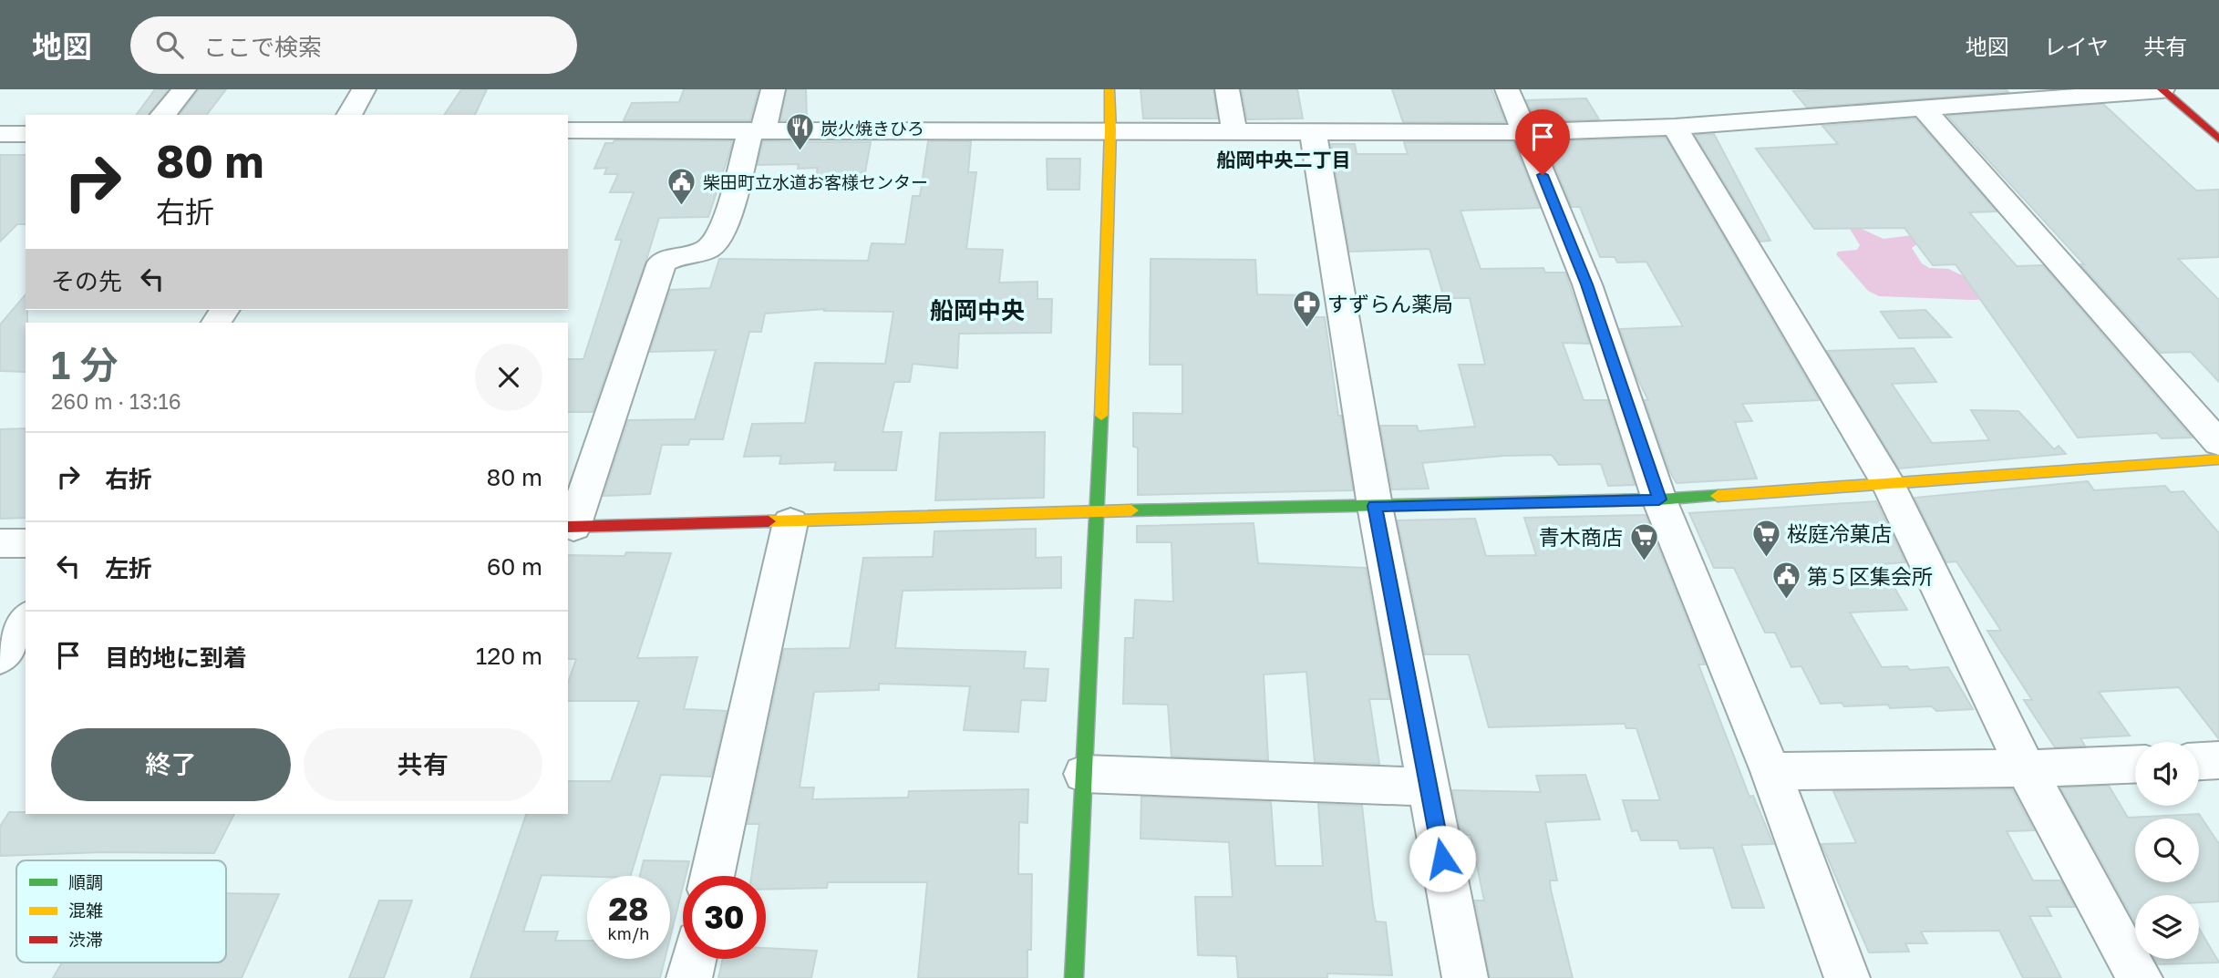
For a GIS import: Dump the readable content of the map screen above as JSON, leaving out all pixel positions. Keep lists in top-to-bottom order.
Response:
{
  "districts": ["船岡中央二丁目", "船岡中央"],
  "places": {
    "restaurant": ["炭火焼きひろ"],
    "public building": ["柴田町立水道お客様センター", "第５区集会所"],
    "pharmacy": ["すずらん薬局"],
    "supermarket": ["桜庭冷菓店", "青木商店"]
  },
  "legend": ["順調", "混雑", "渋滞"],
  "page": {
    "header": "地図",
    "search": "ここで検索",
    "nav": ["地図", "レイヤ", "共有"],
    "turn": ["80 m", "右折"],
    "then": "その先",
    "heading": ["1 分", "260 m · 13:16"],
    "list": [
      {
        "name": "右折",
        "value": "80 m"
      },
      {
        "name": "左折",
        "value": "60 m"
      },
      {
        "name": "目的地に到着",
        "value": "120 m"
      }
    ],
    "buttons": ["終了", "共有"],
    "speed": "28 km/h",
    "limit": "30"
  }
}
